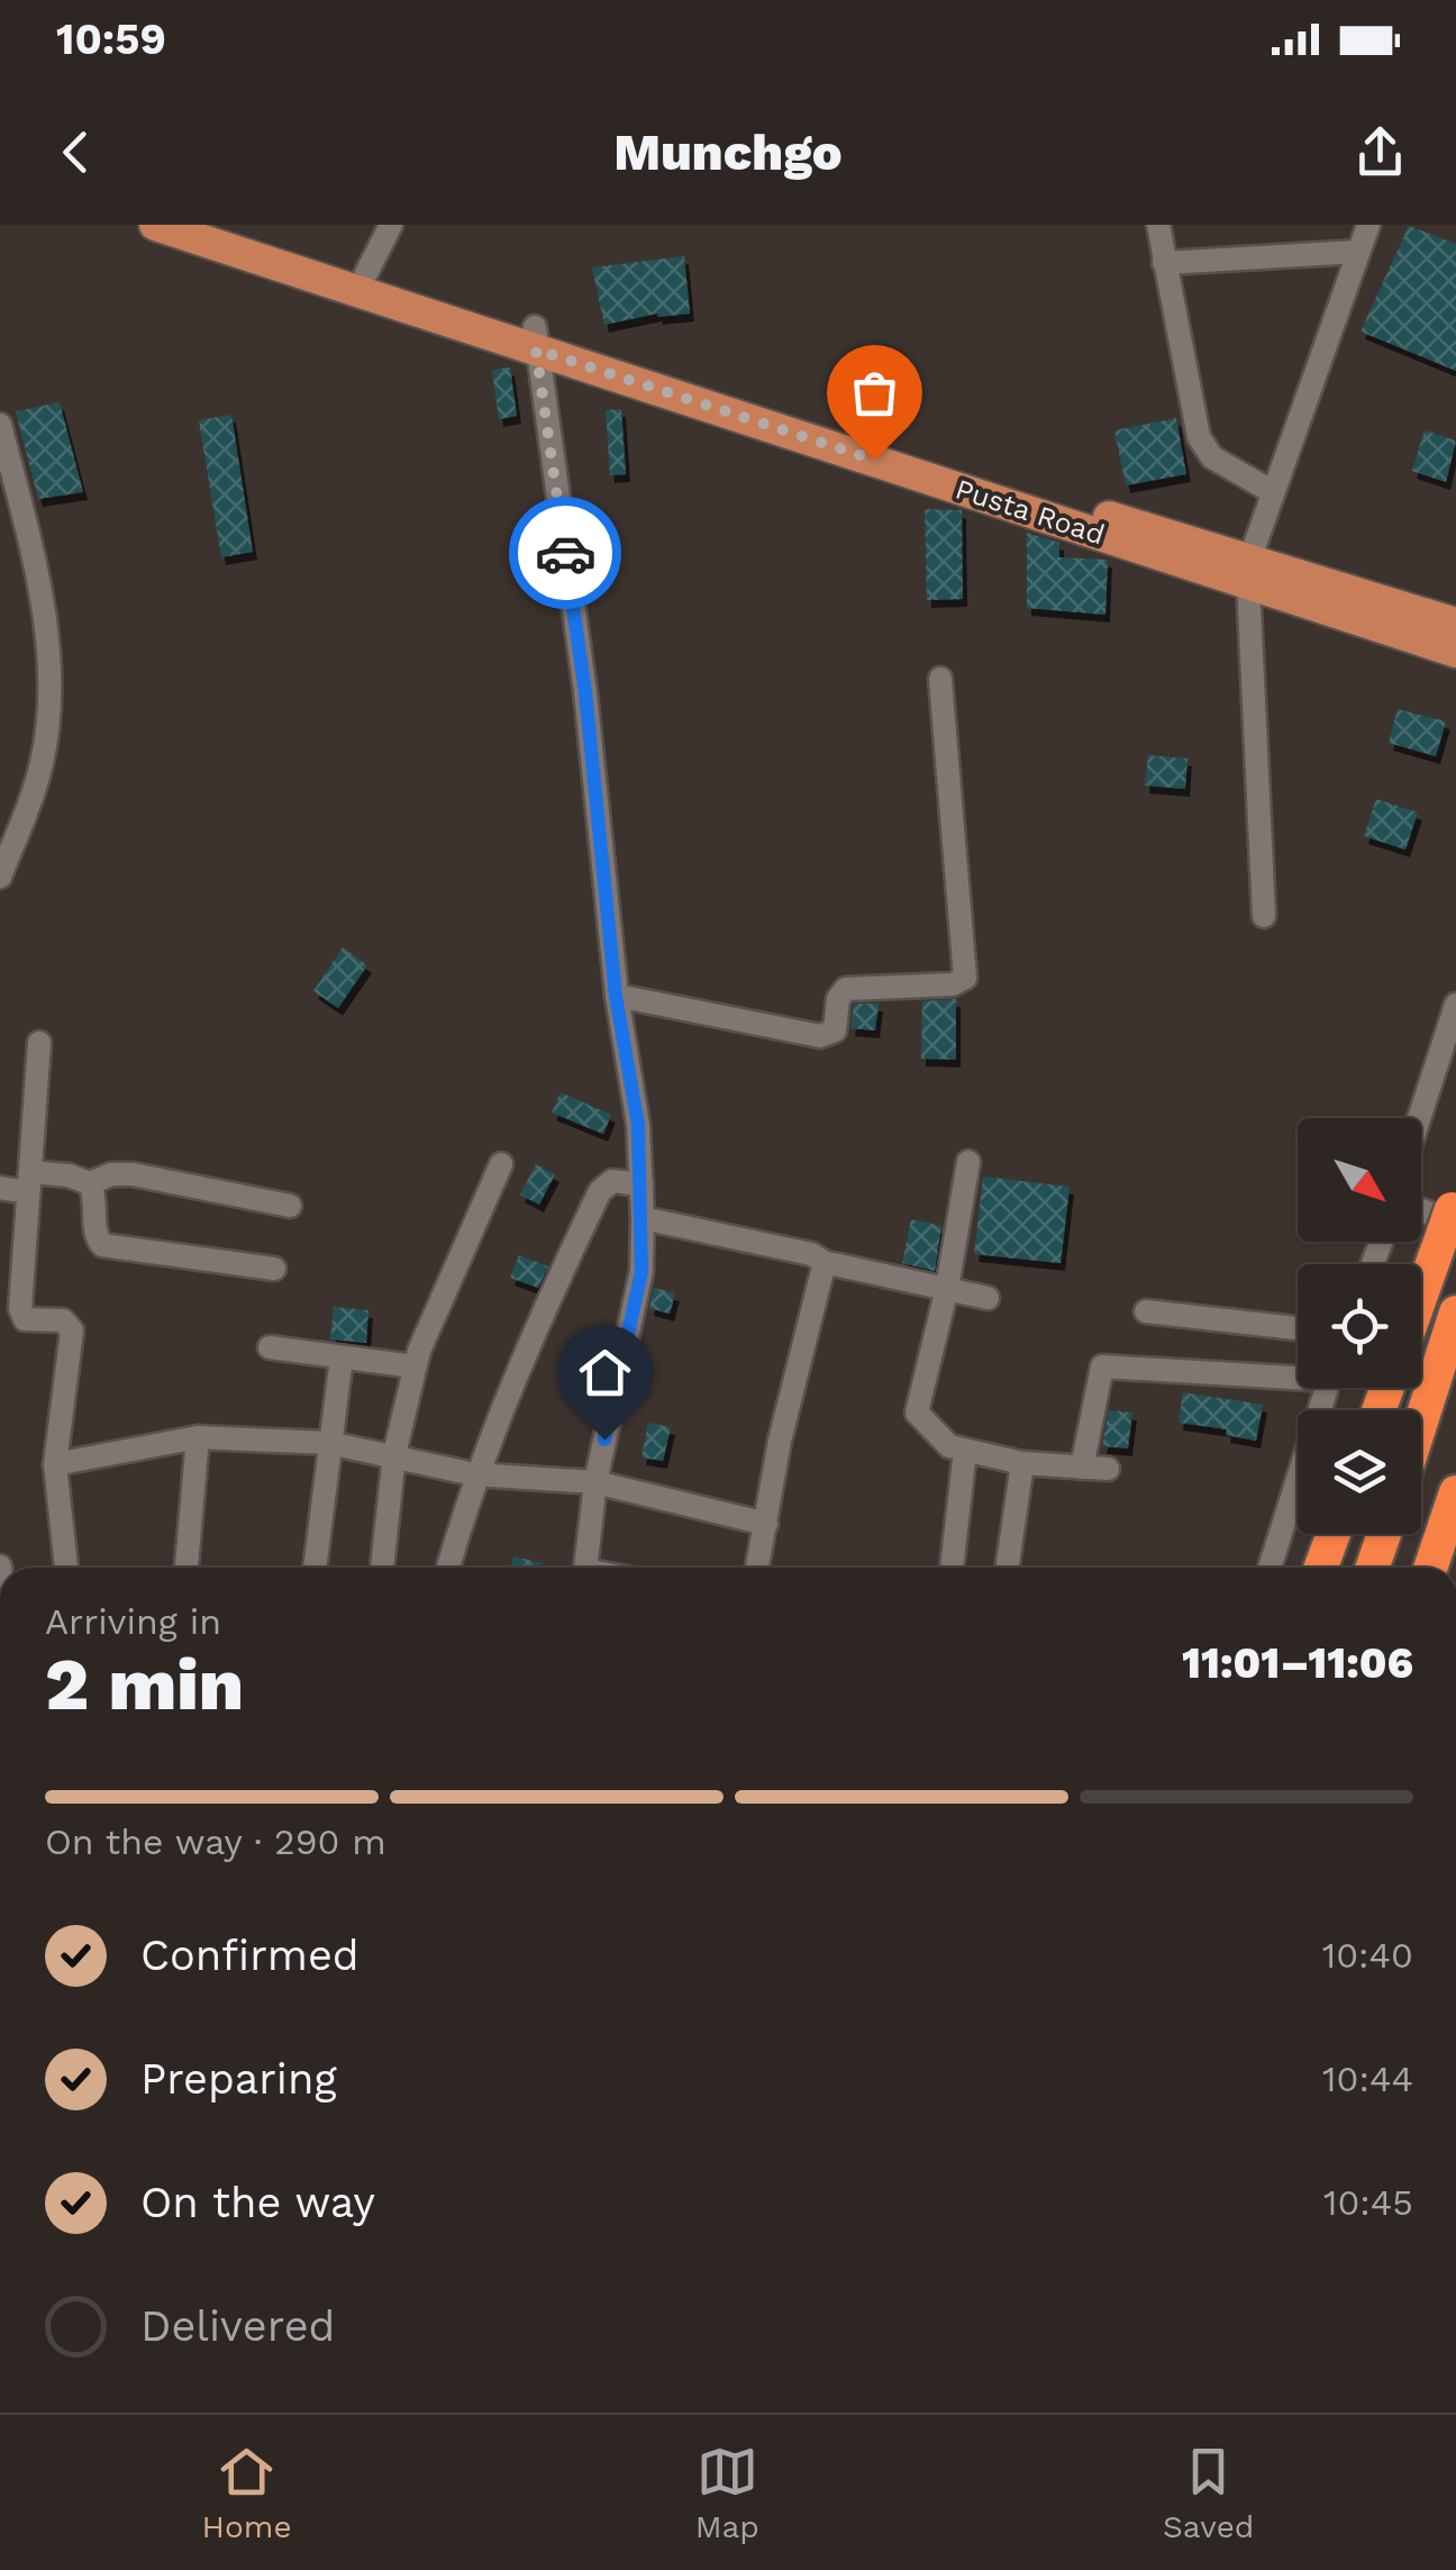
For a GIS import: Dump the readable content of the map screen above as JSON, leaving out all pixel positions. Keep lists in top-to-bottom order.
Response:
{
  "streets": {
    "main road": ["Pusta Road"]
  },
  "north": "bottom right",
  "page": {
    "status": "10:59",
    "header": "Munchgo",
    "heading": ["2 min", "Arriving in", "11:01–11:06"],
    "bar": "On the way · 290 m",
    "list": [
      ["Confirmed", "10:40"],
      ["Preparing", "10:44"],
      ["On the way", "10:45"],
      "Delivered"
    ],
    "tabs": ["Home", "Map", "Saved"]
  }
}
